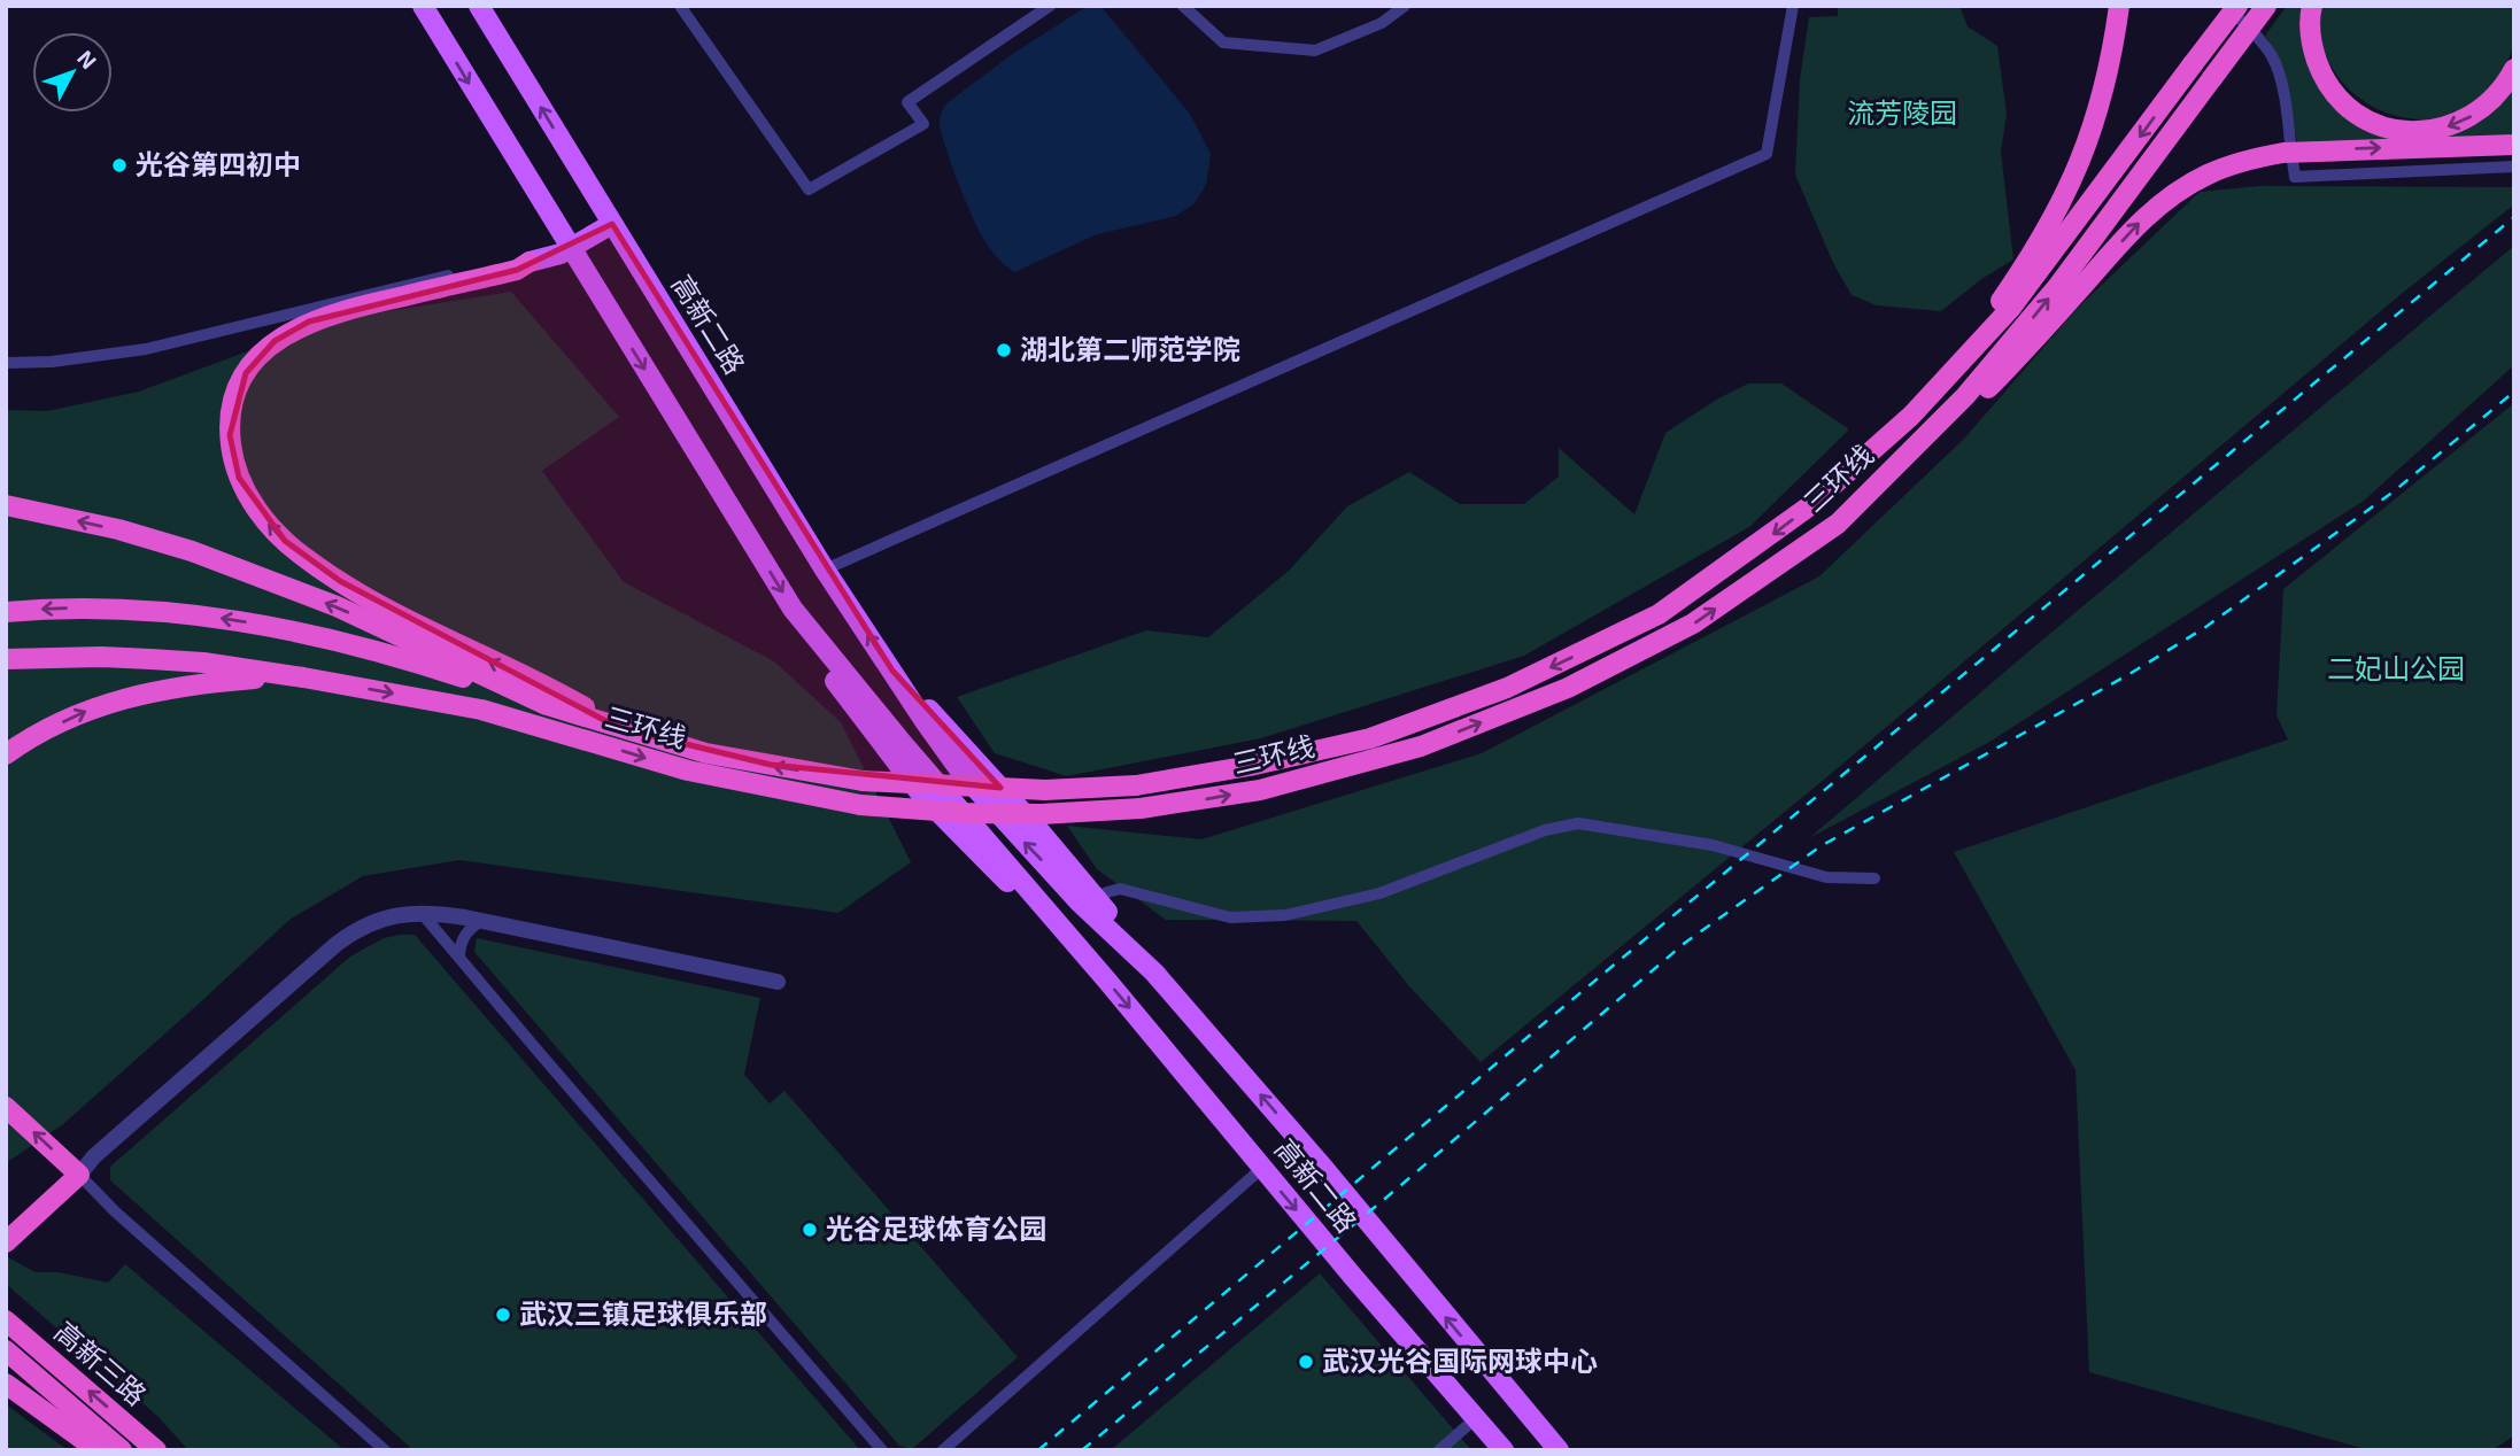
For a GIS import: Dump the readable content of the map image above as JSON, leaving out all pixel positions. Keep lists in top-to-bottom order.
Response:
{
  "streets": {
    "highway": ["三环线", "高新三路"],
    "main road": ["高新二路"]
  },
  "parks": ["流芳陵园", "二妃山公园"],
  "places": [
    "光谷第四初中",
    "湖北第二师范学院",
    "光谷足球体育公园",
    "武汉三镇足球俱乐部",
    "武汉光谷国际网球中心"
  ],
  "north": "top right"
}
